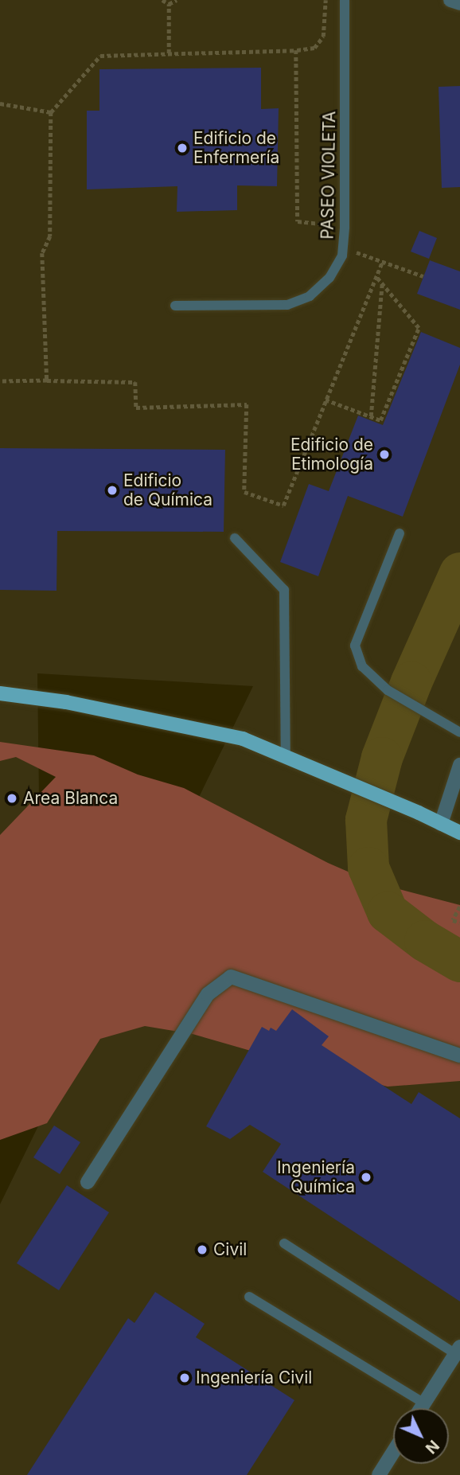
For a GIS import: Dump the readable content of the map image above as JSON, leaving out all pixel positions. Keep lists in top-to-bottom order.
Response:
{
  "streets": {
    "lane": ["PASEO VIOLETA"]
  },
  "places": [
    "Edificio de Enfermería",
    "Edificio de Etimología",
    "Edificio de Química",
    "Area Blanca",
    "Ingeniería Química",
    "Civil",
    "Ingeniería Civil"
  ],
  "north": "bottom right"
}
